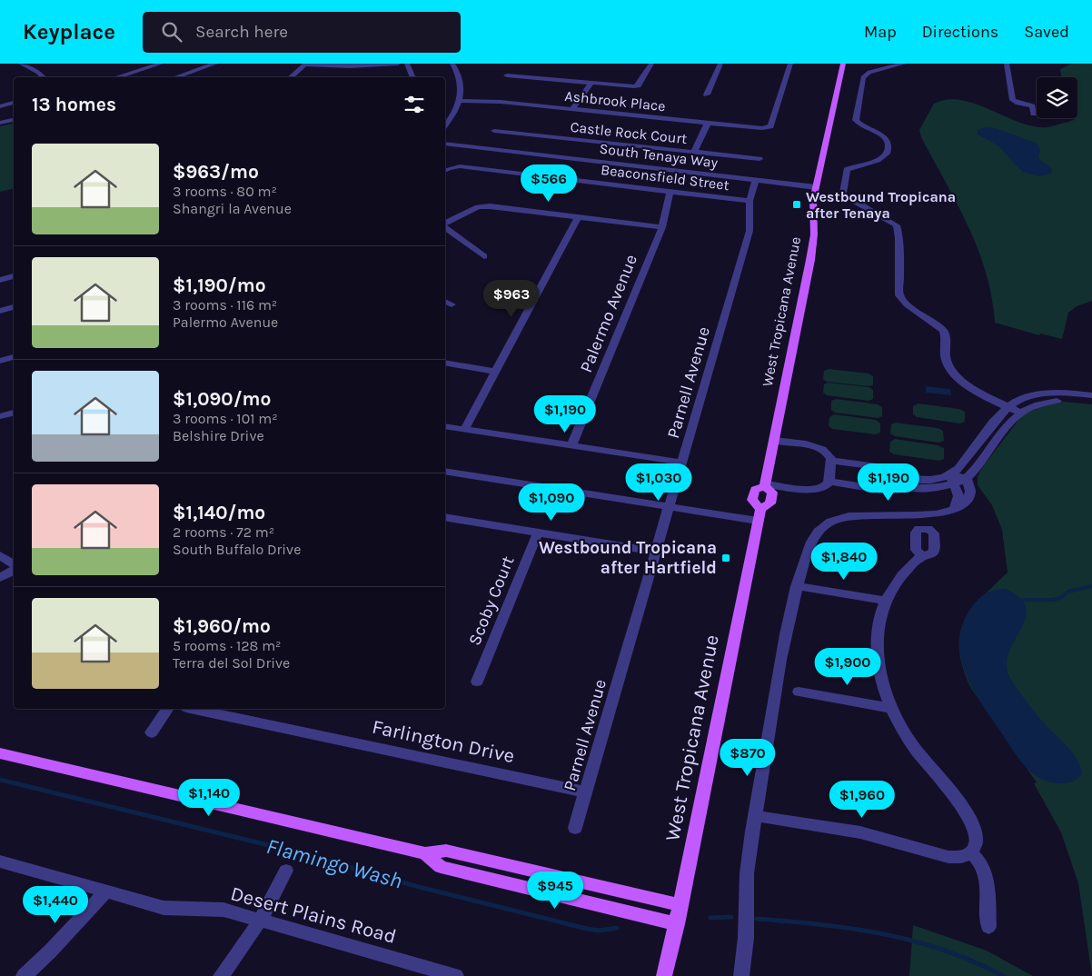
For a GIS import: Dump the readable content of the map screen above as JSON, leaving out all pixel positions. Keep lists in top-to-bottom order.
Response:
{
  "streets": {
    "main road": ["West Tropicana Avenue"],
    "street": [
      "Ashbrook Place",
      "Castle Rock Court",
      "South Tenaya Way",
      "Beaconsfield Street",
      "Palermo Avenue",
      "Parnell Avenue",
      "Scoby Court",
      "Farlington Drive",
      "Desert Plains Road"
    ]
  },
  "crossings": [
    ["South Tenaya Way", "West Tropicana Avenue"],
    ["South Tenaya Way", "Parnell Avenue"],
    ["Beaconsfield Street", "Palermo Avenue"],
    ["Beaconsfield Street", "Parnell Avenue"],
    ["Parnell Avenue", "Farlington Drive"]
  ],
  "water": ["Flamingo Wash"],
  "places": {
    "transit": ["Westbound Tropicana after Tenaya", "Westbound Tropicana after Hartfield"]
  },
  "page": {
    "header": "Keyplace",
    "search": "Search here",
    "nav": ["Map", "Directions", "Saved"],
    "heading": "13 homes",
    "list": [
      {
        "name": "$963/mo",
        "note": "3 rooms · 80 m² · Shangri la Avenue"
      },
      {
        "name": "$1,190/mo",
        "note": "3 rooms · 116 m² · Palermo Avenue"
      },
      {
        "name": "$1,090/mo",
        "note": "3 rooms · 101 m² · Belshire Drive"
      },
      {
        "name": "$1,140/mo",
        "note": "2 rooms · 72 m² · South Buffalo Drive"
      },
      {
        "name": "$1,960/mo",
        "note": "5 rooms · 128 m² · Terra del Sol Drive"
      }
    ],
    "price": [
      "$566",
      "$963",
      "$1,190",
      "$1,030",
      "$1,190",
      "$1,090",
      "$1,840",
      "$1,900",
      "$870",
      "$1,140",
      "$1,960",
      "$945",
      "$1,440"
    ]
  }
}
